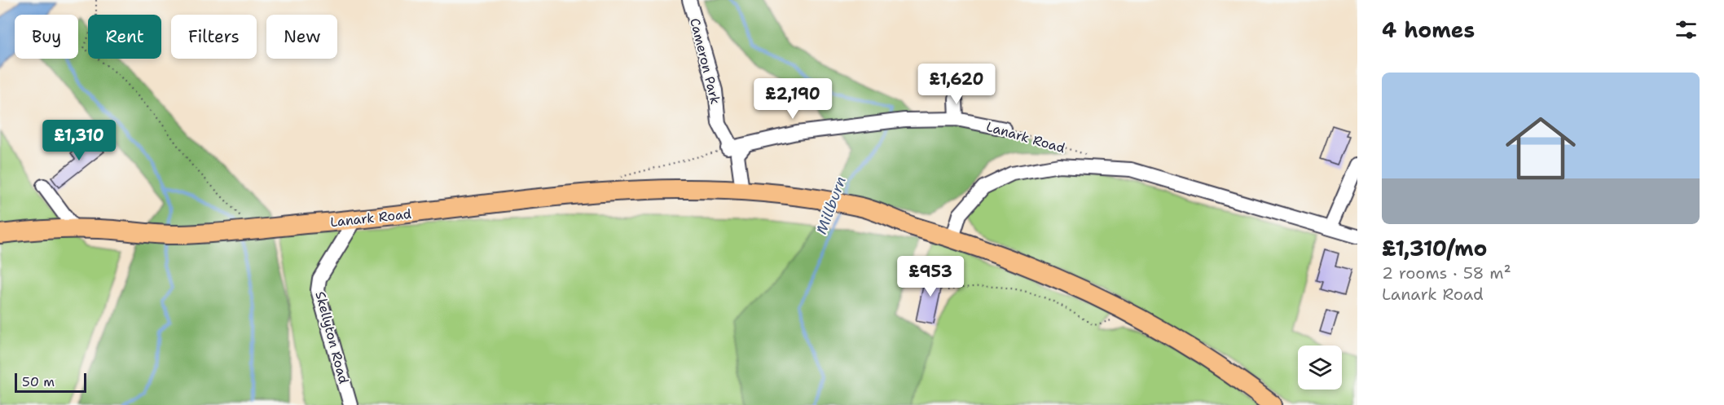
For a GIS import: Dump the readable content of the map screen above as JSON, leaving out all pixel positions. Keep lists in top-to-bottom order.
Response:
{
  "streets": {
    "main road": ["Lanark Road"],
    "street": ["Cameron Park", "Skellyton Road"]
  },
  "crossings": [
    ["Cameron Park", "Lanark Road"],
    ["Lanark Road", "Skellyton Road"]
  ],
  "water": ["Millburn"],
  "scale_bar": "50 m",
  "page": {
    "heading": "4 homes",
    "chip": [
      "Buy",
      "Rent",
      "Filters",
      "New"
    ],
    "list": [
      {
        "name": "£1,310/mo",
        "note": "2 rooms · 58 m² · Lanark Road"
      }
    ],
    "price": [
      "£1,620",
      "£2,190",
      "£1,310",
      "£953"
    ],
    "scale": "50 m"
  }
}
